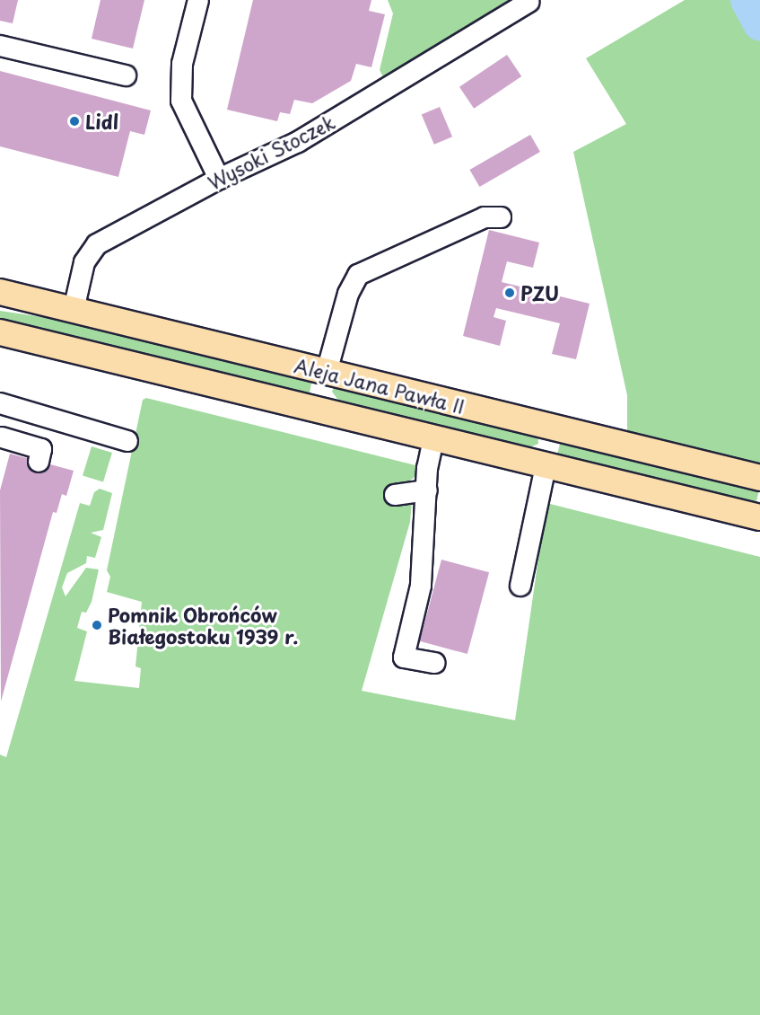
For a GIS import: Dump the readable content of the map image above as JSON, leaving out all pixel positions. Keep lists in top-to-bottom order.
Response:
{
  "streets": {
    "main road": ["Aleja Jana Pawła II"],
    "street": ["Wysoki Stoczek"]
  },
  "crossings": [
    ["Wysoki Stoczek", "Aleja Jana Pawła II"]
  ],
  "places": ["Lidl", "PZU", "Pomnik Obrońców Białegostoku 1939 r."]
}
